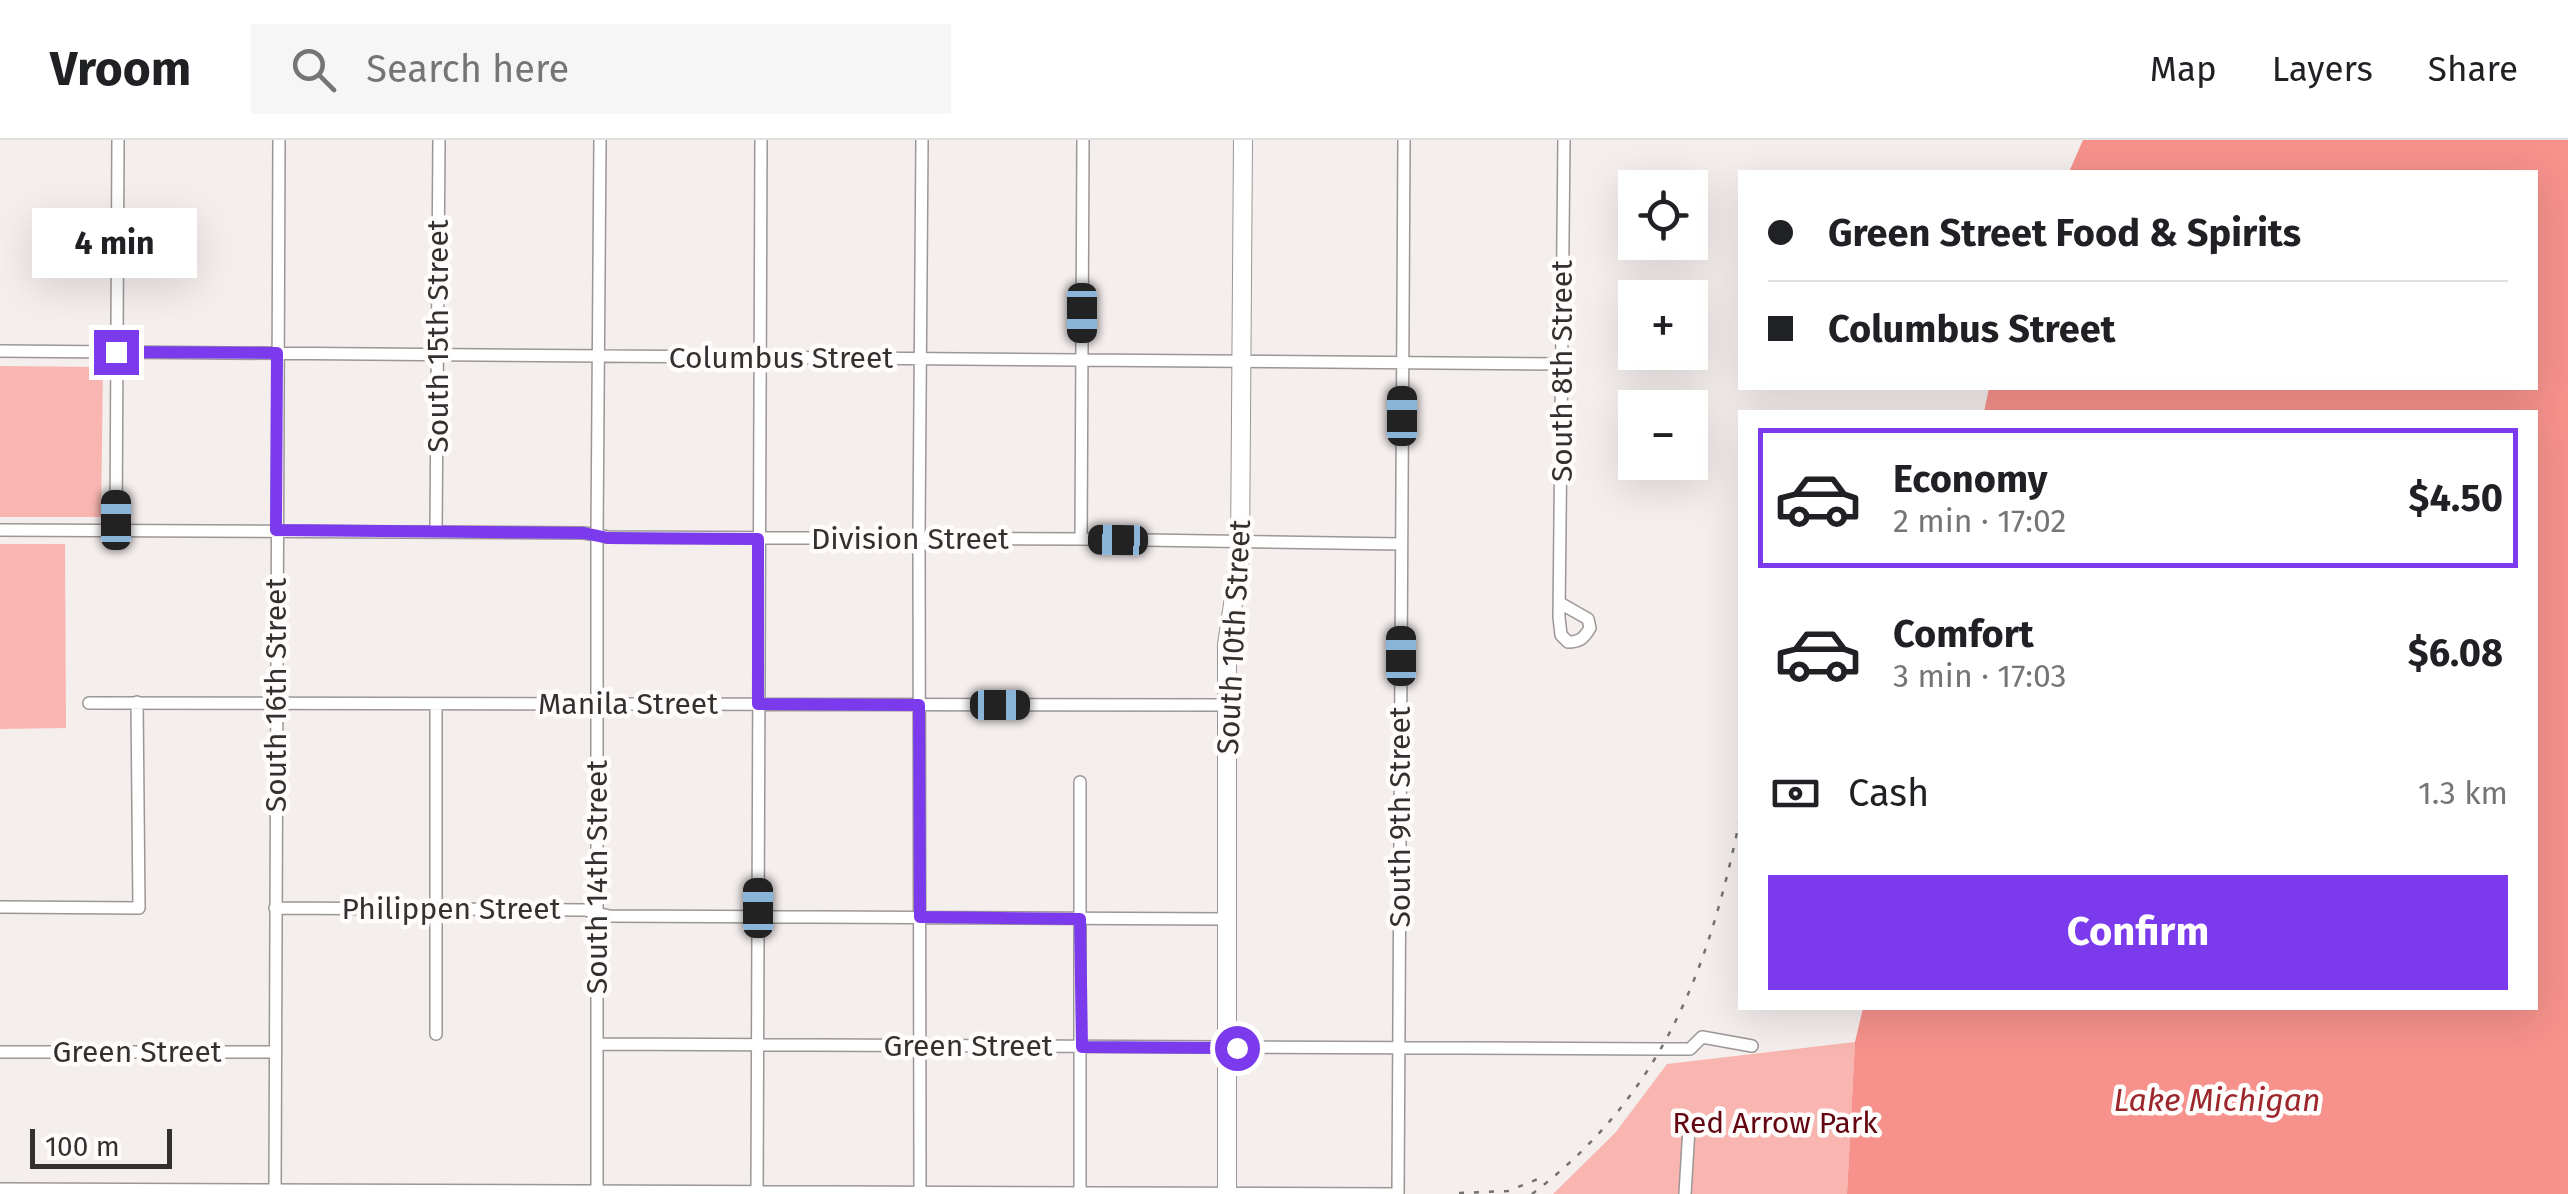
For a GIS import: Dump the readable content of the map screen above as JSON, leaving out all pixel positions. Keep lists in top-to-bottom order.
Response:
{
  "streets": {
    "street": [
      "South 15th Street",
      "Columbus Street",
      "South 8th Street",
      "Division Street",
      "South 10th Street",
      "South 16th Street",
      "Manila Street",
      "South 9th Street",
      "South 14th Street",
      "Philippen Street",
      "Green Street"
    ]
  },
  "crossings": [
    ["South 15th Street", "Columbus Street"],
    ["South 15th Street", "Division Street"],
    ["Columbus Street", "South 8th Street"],
    ["Columbus Street", "South 10th Street"],
    ["Columbus Street", "South 16th Street"],
    ["Columbus Street", "South 9th Street"],
    ["Columbus Street", "South 14th Street"],
    ["Division Street", "South 10th Street"],
    ["Division Street", "South 16th Street"],
    ["Division Street", "South 9th Street"],
    ["Division Street", "South 14th Street"],
    ["South 10th Street", "Manila Street"],
    ["South 10th Street", "Philippen Street"],
    ["South 10th Street", "Green Street"],
    ["South 16th Street", "Manila Street"],
    ["South 16th Street", "Philippen Street"],
    ["South 16th Street", "Green Street"],
    ["Manila Street", "South 14th Street"],
    ["South 9th Street", "Green Street"],
    ["South 14th Street", "Philippen Street"],
    ["South 14th Street", "Green Street"]
  ],
  "water": ["Lake Michigan"],
  "parks": ["Red Arrow Park"],
  "scale_bar": "100 m",
  "page": {
    "header": "Vroom",
    "search": "Search here",
    "nav": ["Map", "Layers", "Share"],
    "map_buttons": ["+", "−"],
    "banner": ["Green Street Food & Spirits", "Columbus Street"],
    "bubble": "4 min",
    "list": [
      {
        "name": "Economy",
        "note": "2 min · 17:02",
        "value": "$4.50"
      },
      {
        "name": "Comfort",
        "note": "3 min · 17:03",
        "value": "$6.08"
      }
    ],
    "pay": ["Cash", "1.3 km"],
    "buttons": "Confirm",
    "scale": "100 m"
  }
}
